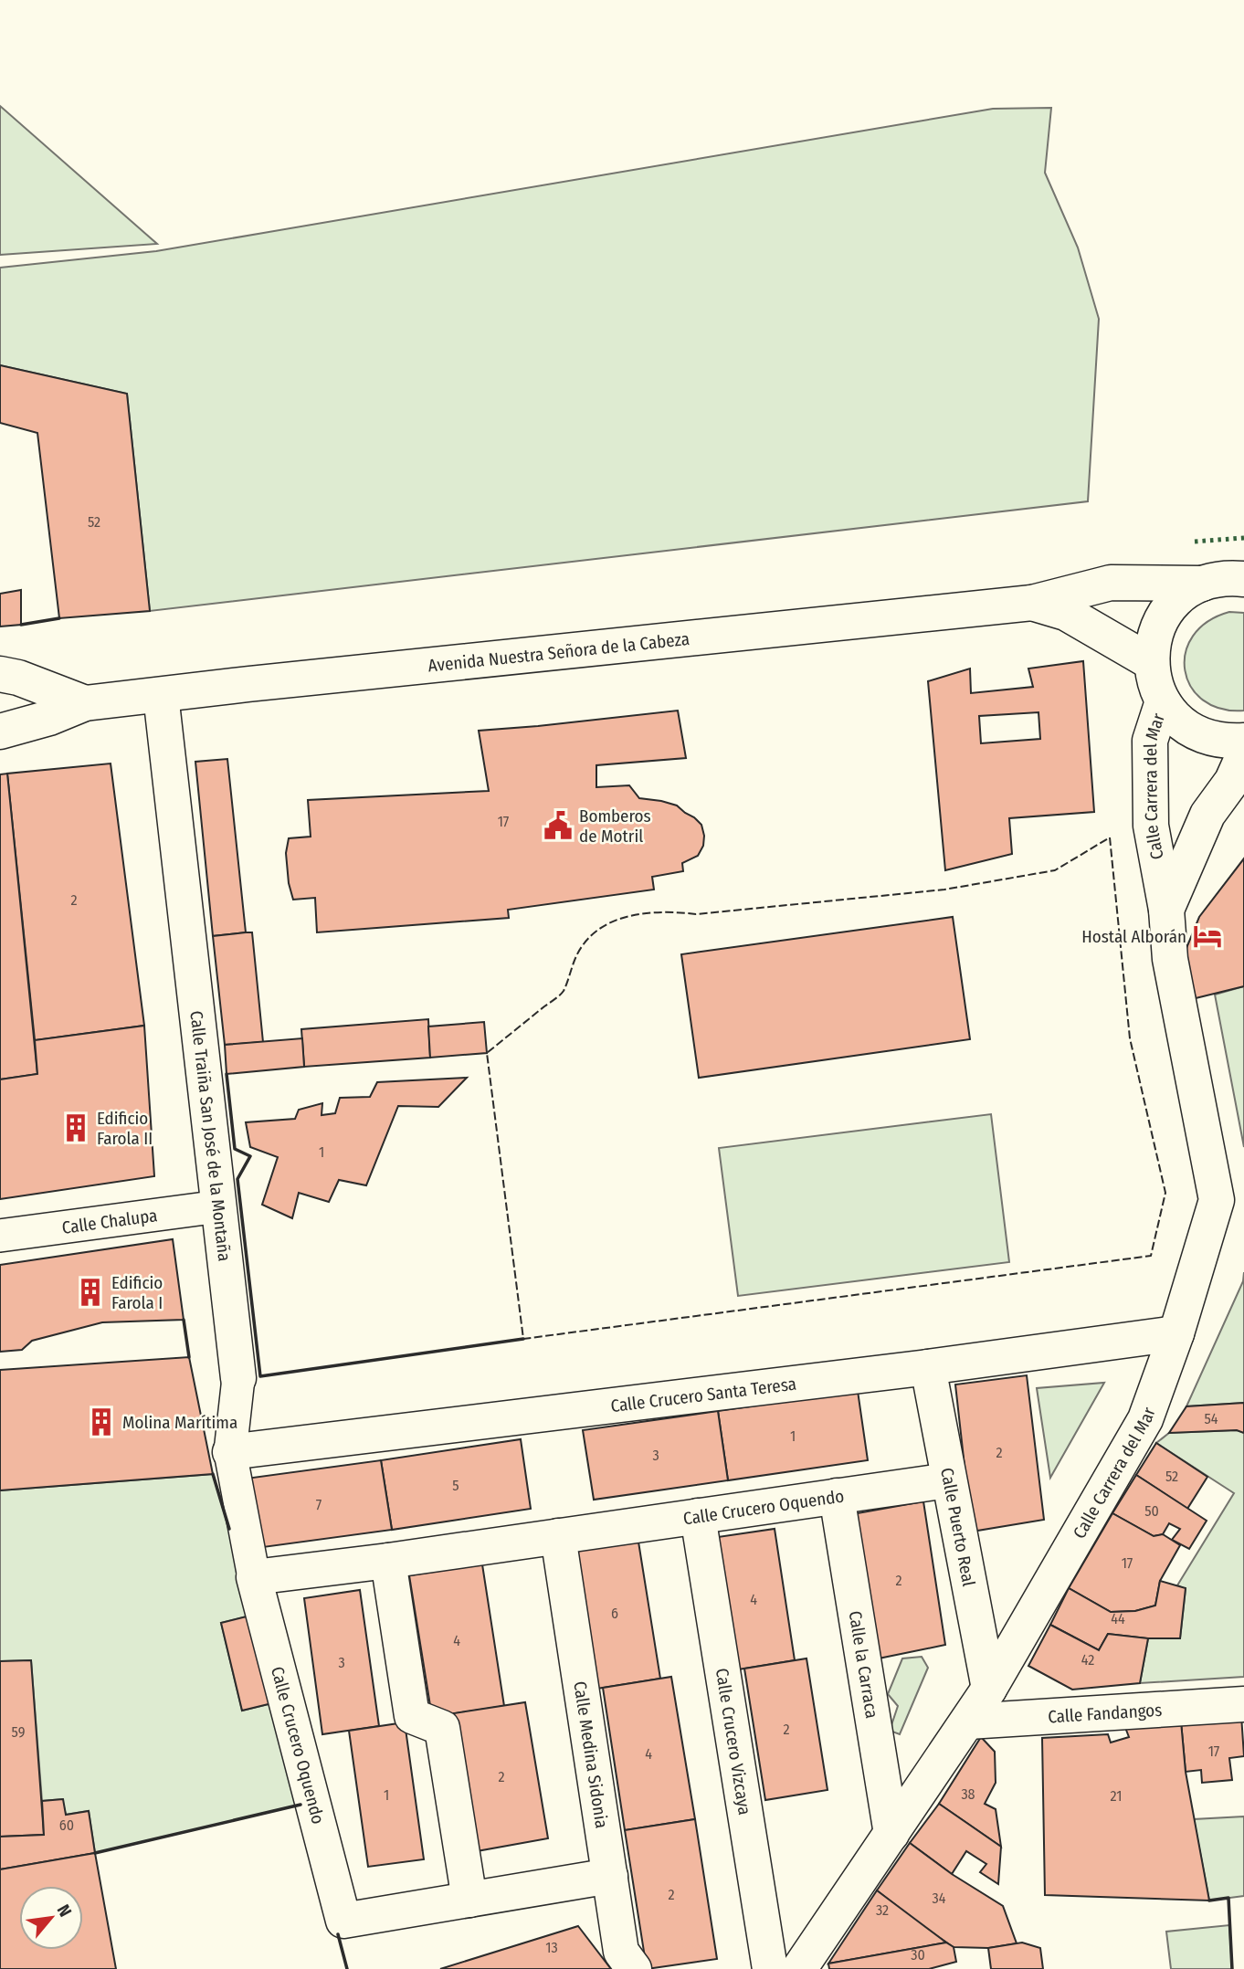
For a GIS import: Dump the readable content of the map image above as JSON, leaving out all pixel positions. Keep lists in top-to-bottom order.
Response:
{
  "streets": {
    "main road": [
      "Avenida Nuestra Señora de la Cabeza",
      "Calle Carrera del Mar",
      "Calle Traiña San José de la Montaña",
      "Calle Crucero Santa Teresa",
      "Calle Crucero Oquendo",
      "Calle Puerto Real",
      "Calle la Carraca",
      "Calle Fandangos",
      "Calle Crucero Vizcaya",
      "Calle Medina Sidonia"
    ],
    "street": ["Calle Chalupa"]
  },
  "crossings": [
    ["Avenida Nuestra Señora de la Cabeza", "Calle Traiña San José de la Montaña"],
    ["Calle Carrera del Mar", "Calle Crucero Santa Teresa"],
    ["Calle Carrera del Mar", "Calle Puerto Real"],
    ["Calle Carrera del Mar", "Calle la Carraca"],
    ["Calle Carrera del Mar", "Calle Fandangos"],
    ["Calle Traiña San José de la Montaña", "Calle Chalupa"],
    ["Calle Traiña San José de la Montaña", "Calle Crucero Santa Teresa"],
    ["Calle Traiña San José de la Montaña", "Calle Crucero Oquendo"],
    ["Calle Crucero Santa Teresa", "Calle Puerto Real"],
    ["Calle Crucero Oquendo", "Calle Puerto Real"],
    ["Calle Crucero Oquendo", "Calle la Carraca"],
    ["Calle Crucero Oquendo", "Calle Crucero Vizcaya"],
    ["Calle Crucero Oquendo", "Calle Medina Sidonia"]
  ],
  "places": {
    "public building": ["Bomberos de Motril"],
    "hotel": ["Hostal Alborán"],
    "building": ["Edificio Farola II", "Edificio Farola I", "Molina Marítima"]
  },
  "house_numbers": [
    "52",
    "17",
    "2",
    "1",
    "54",
    "1",
    "2",
    "3",
    "52",
    "5",
    "7",
    "50",
    "17",
    "2",
    "4",
    "6",
    "44",
    "4",
    "42",
    "3",
    "2",
    "59",
    "17",
    "4",
    "2",
    "38",
    "1",
    "21",
    "60",
    "2",
    "34",
    "32",
    "13",
    "30"
  ],
  "north": "top right"
}
